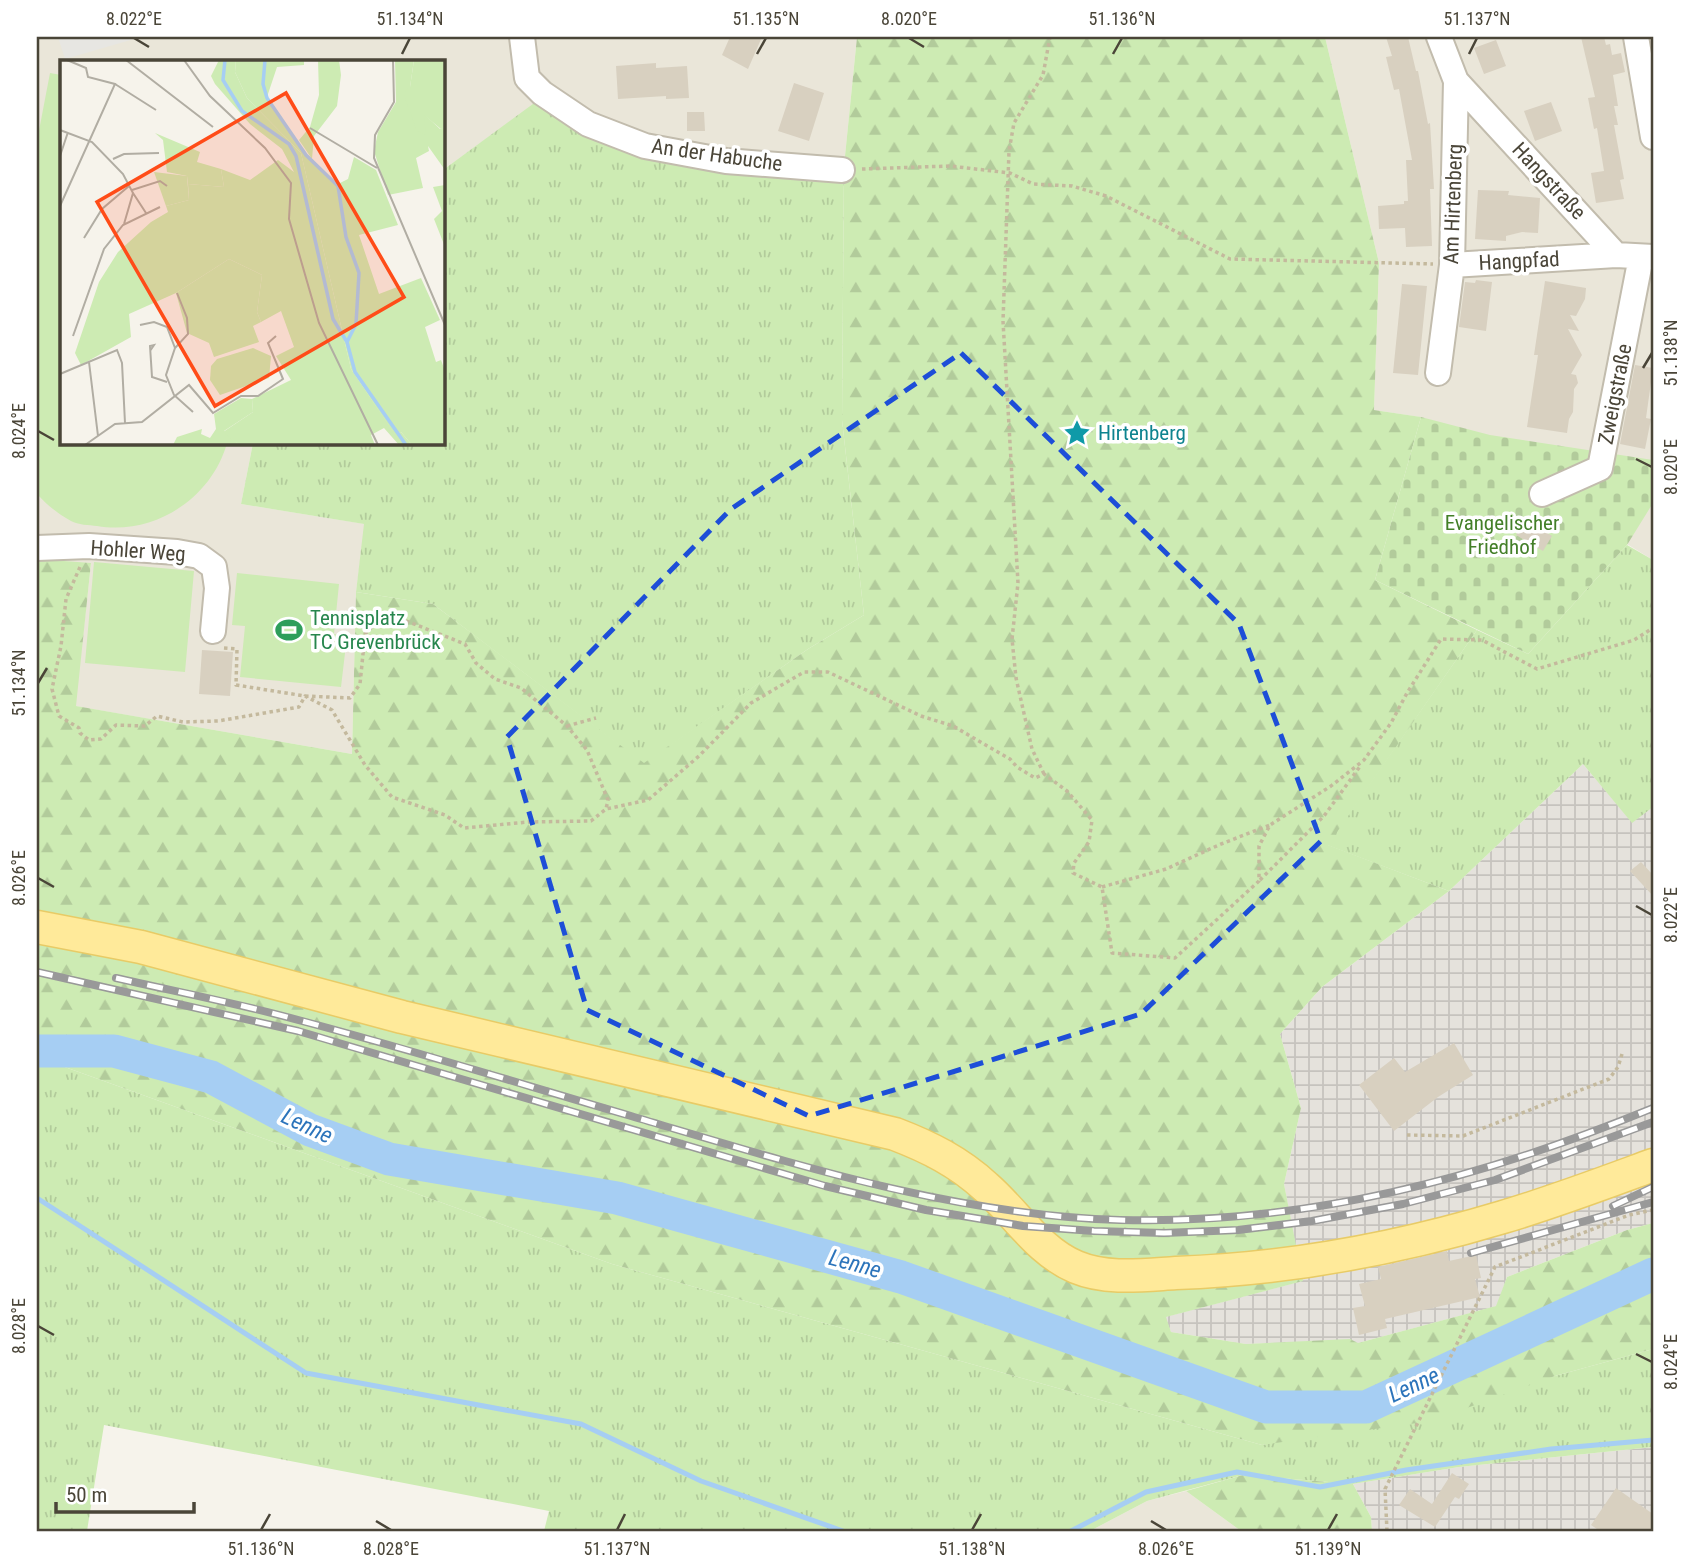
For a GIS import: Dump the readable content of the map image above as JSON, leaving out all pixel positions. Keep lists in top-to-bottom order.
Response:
{
  "streets": {
    "street": [
      "An der Habuche",
      "Hangstraße",
      "Am Hirtenberg",
      "Hangpfad",
      "Zweigstraße",
      "Hohler Weg"
    ]
  },
  "crossings": [
    ["An der Habuche", "Hangpfad"],
    ["Hangstraße", "Am Hirtenberg"],
    ["Hangstraße", "Hangpfad"],
    ["Hangstraße", "Zweigstraße"],
    ["Am Hirtenberg", "Hangpfad"],
    ["Hangpfad", "Zweigstraße"]
  ],
  "water": ["Lenne"],
  "parks": ["Evangelischer Friedhof"],
  "places": {
    "place": ["Hirtenberg"],
    "sports": ["Tennisplatz TC Grevenbrück"]
  },
  "scale_bar": "50 m",
  "coordinates": [
    "8.022°E",
    "51.134°N",
    "51.135°N",
    "8.020°E",
    "51.136°N",
    "51.137°N",
    "51.138°N",
    "8.024°E",
    "8.026°E",
    "8.028°E",
    "51.139°N"
  ]
}
